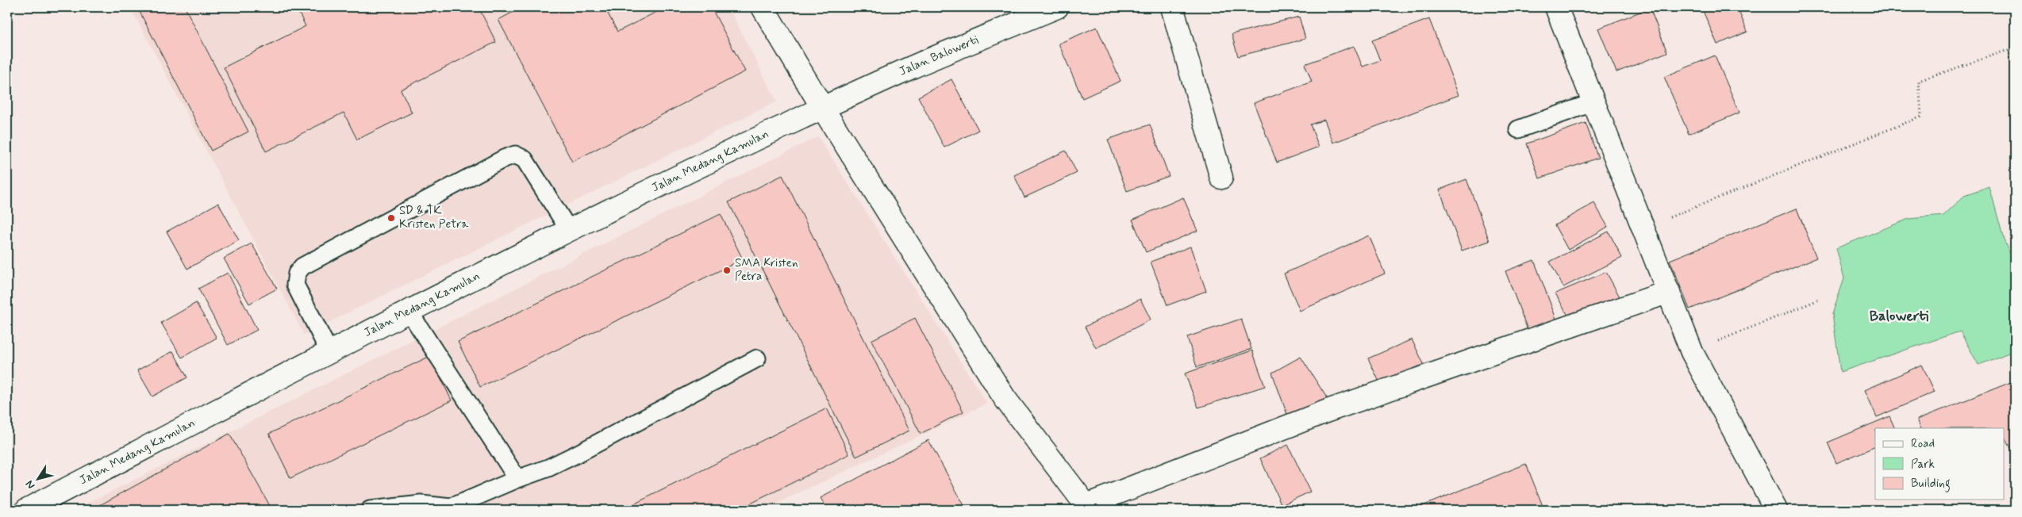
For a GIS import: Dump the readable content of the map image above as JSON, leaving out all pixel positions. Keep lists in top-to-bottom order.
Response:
{
  "streets": {
    "street": ["Jalan Balowerti", "Jalan Medang Kamulan"]
  },
  "crossings": [
    ["Jalan Balowerti", "Jalan Medang Kamulan"]
  ],
  "districts": ["Balowerti"],
  "places": ["SD & TK Kristen Petra", "SMA Kristen Petra"],
  "legend": ["Road", "Park", "Building"],
  "north": "bottom left"
}
